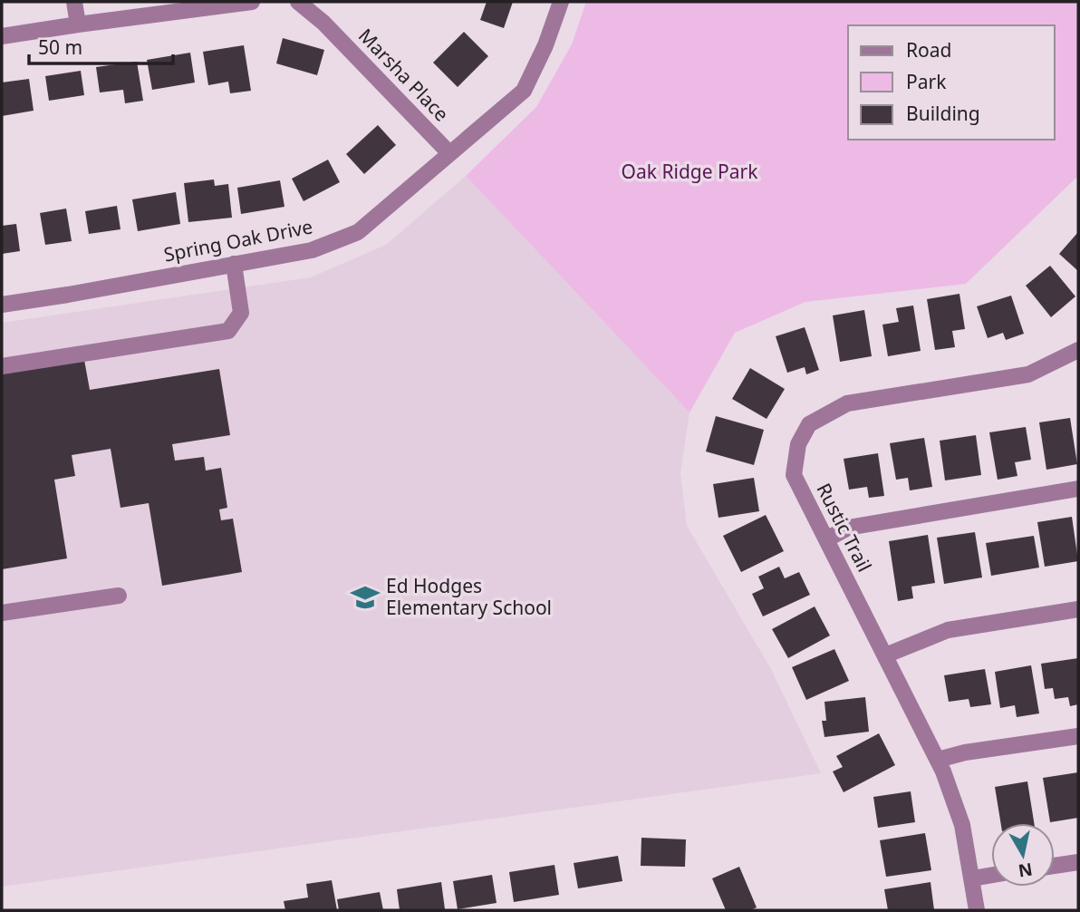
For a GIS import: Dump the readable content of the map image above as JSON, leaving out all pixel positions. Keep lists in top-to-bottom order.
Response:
{
  "streets": {
    "street": ["Marsha Place", "Spring Oak Drive", "Rustic Trail"]
  },
  "crossings": [
    ["Marsha Place", "Spring Oak Drive"]
  ],
  "parks": ["Oak Ridge Park"],
  "places": {
    "school or university": ["Ed Hodges Elementary School"]
  },
  "legend": ["Road", "Park", "Building"],
  "scale_bar": "50 m",
  "north": "bottom"
}
